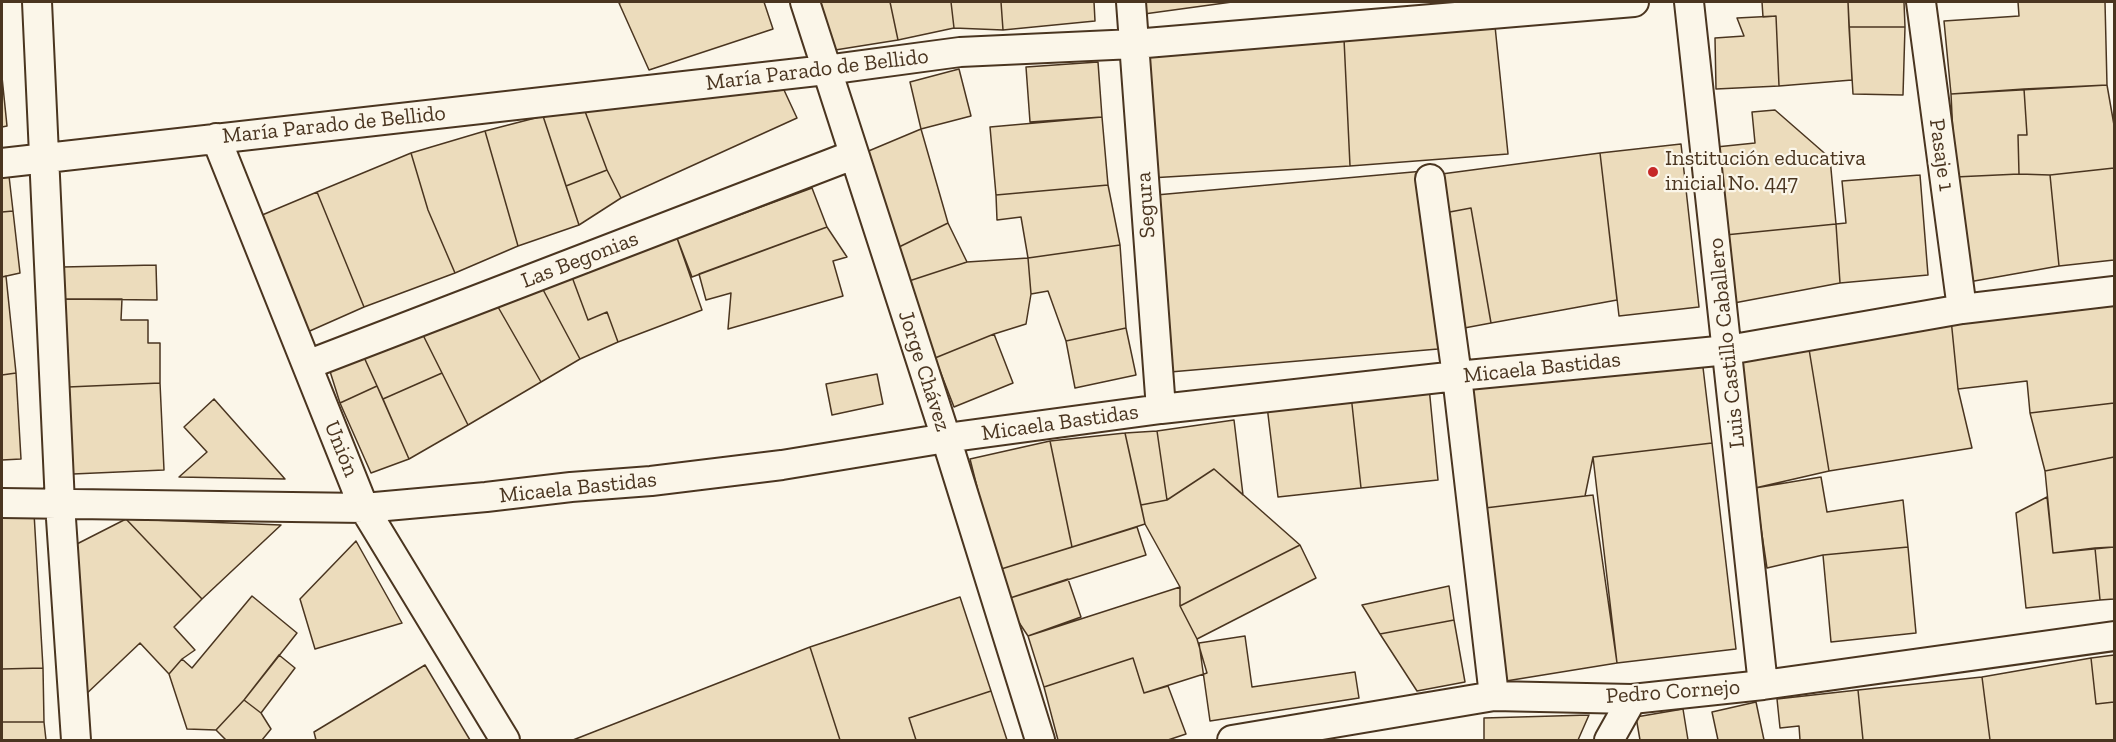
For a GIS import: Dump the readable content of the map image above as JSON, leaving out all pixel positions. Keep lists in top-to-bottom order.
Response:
{
  "streets": {
    "street": [
      "María Parado de Bellido",
      "Pasaje 1",
      "Segura",
      "Las Begonias",
      "Luis Castillo Caballero",
      "Micaela Bastidas",
      "Jorge Chávez",
      "Unión",
      "Pedro Cornejo"
    ]
  },
  "crossings": [
    ["María Parado de Bellido", "Segura"],
    ["María Parado de Bellido", "Jorge Chávez"],
    ["María Parado de Bellido", "Unión"],
    ["Pasaje 1", "Micaela Bastidas"],
    ["Segura", "Micaela Bastidas"],
    ["Las Begonias", "Jorge Chávez"],
    ["Las Begonias", "Unión"],
    ["Luis Castillo Caballero", "Micaela Bastidas"],
    ["Luis Castillo Caballero", "Pedro Cornejo"],
    ["Micaela Bastidas", "Jorge Chávez"],
    ["Micaela Bastidas", "Unión"]
  ],
  "places": ["Institución educativa inicial No. 447"]
}
